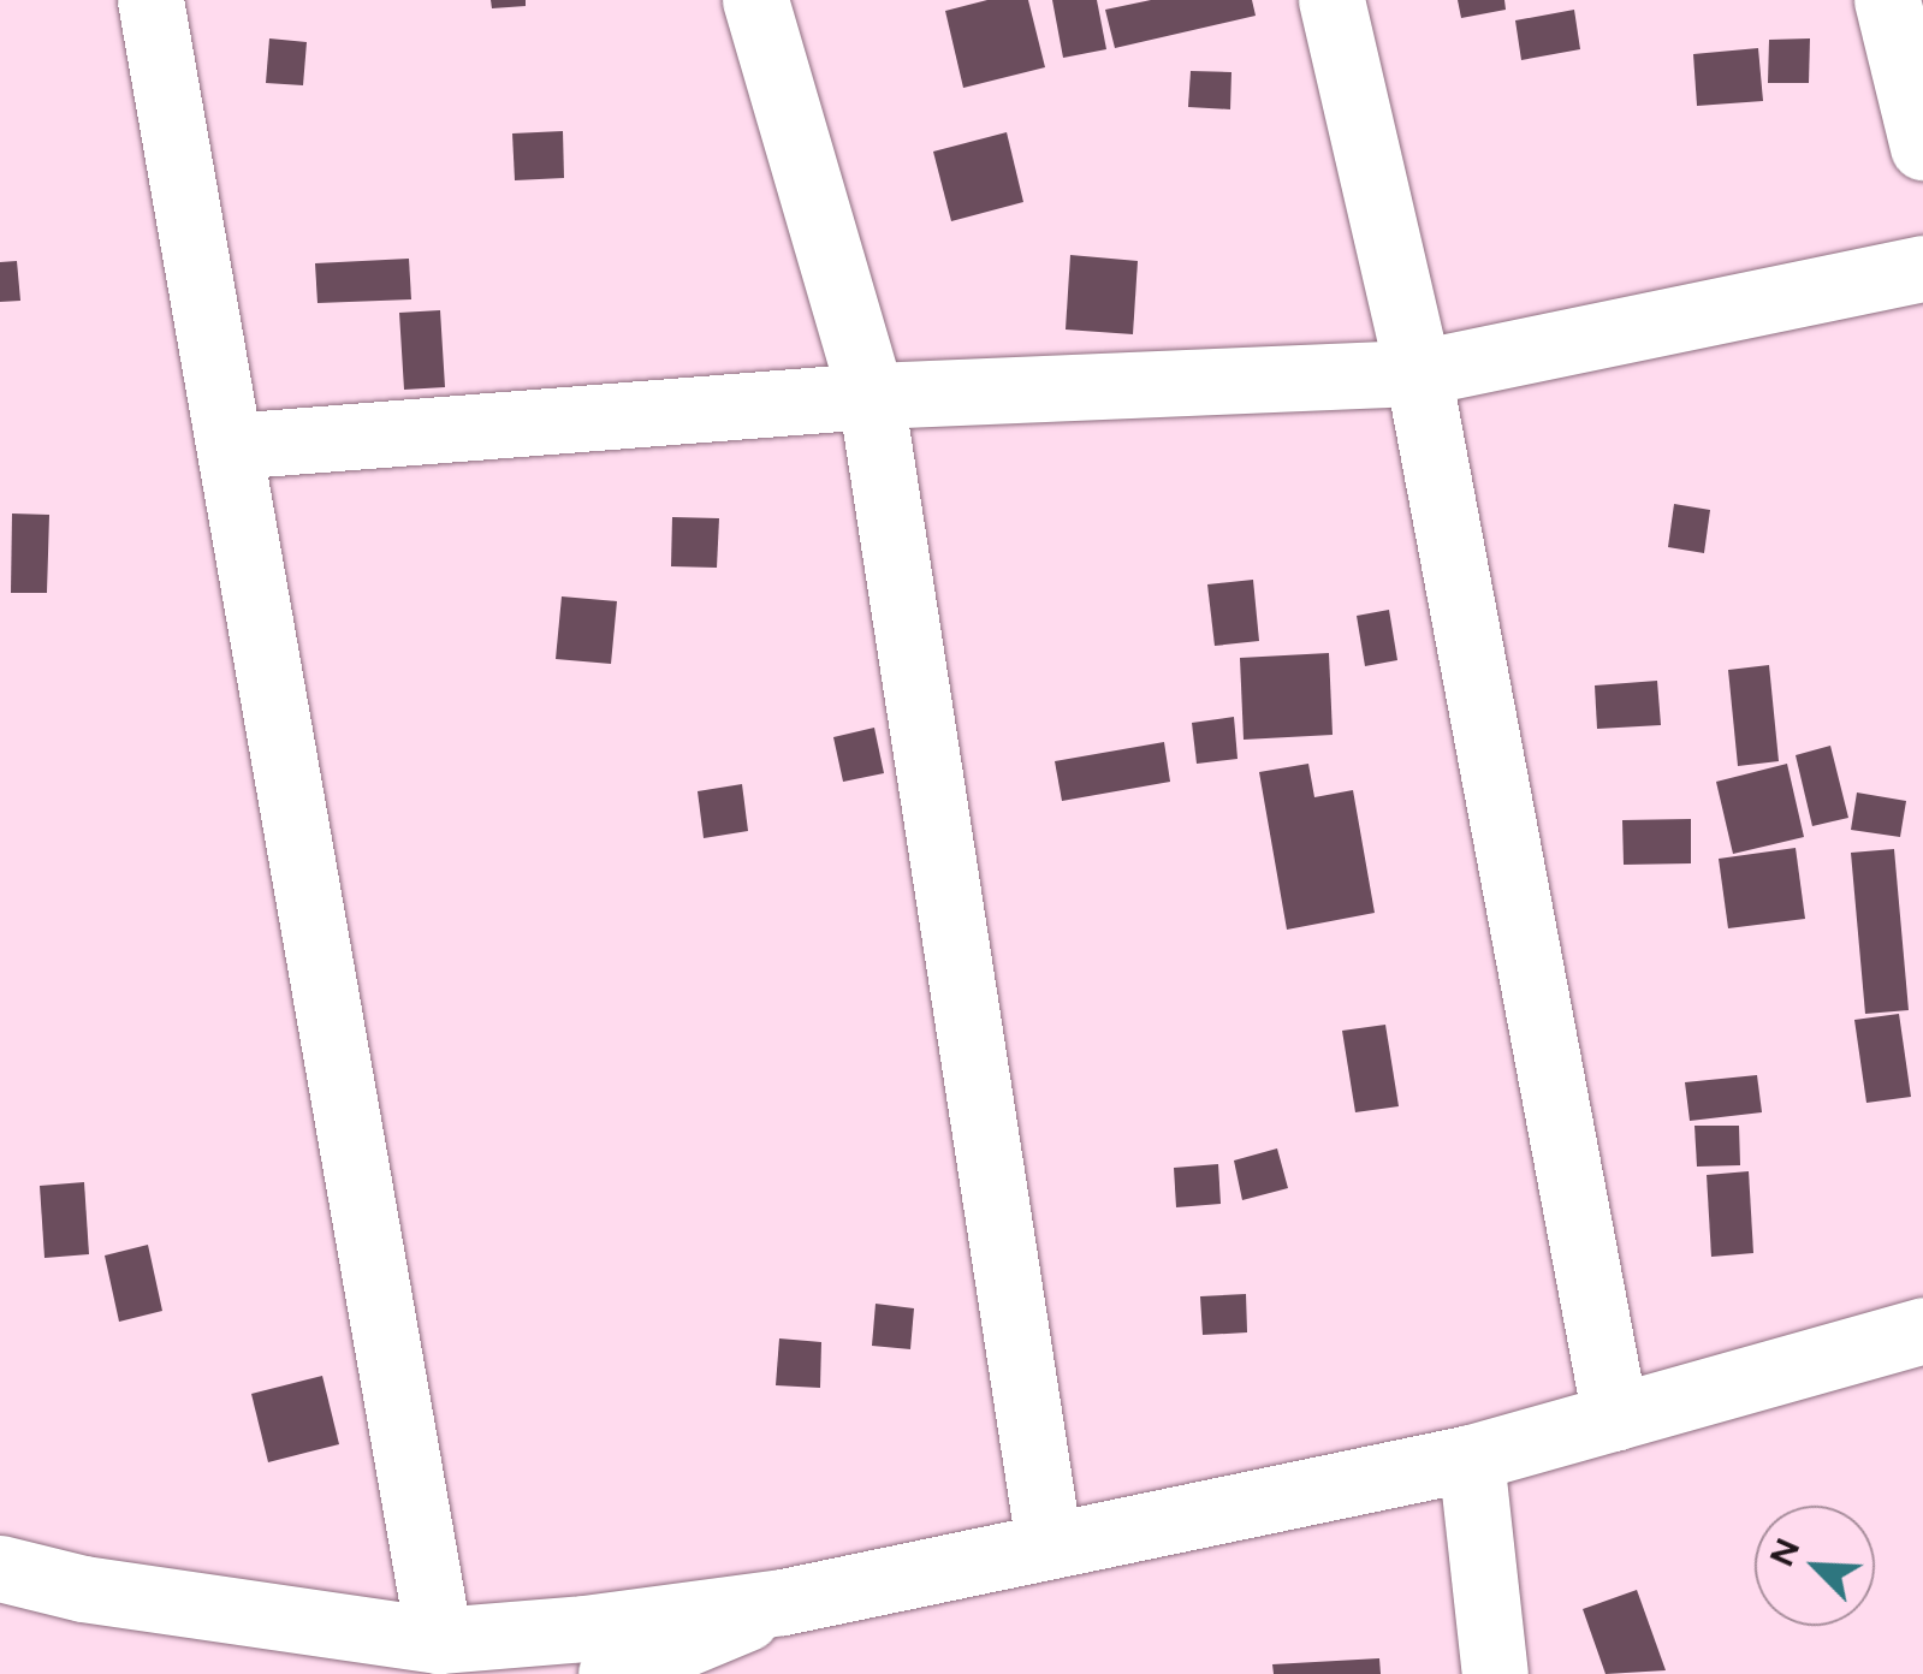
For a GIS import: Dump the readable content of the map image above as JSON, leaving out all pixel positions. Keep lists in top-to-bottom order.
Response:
{
  "north": "top left"
}
